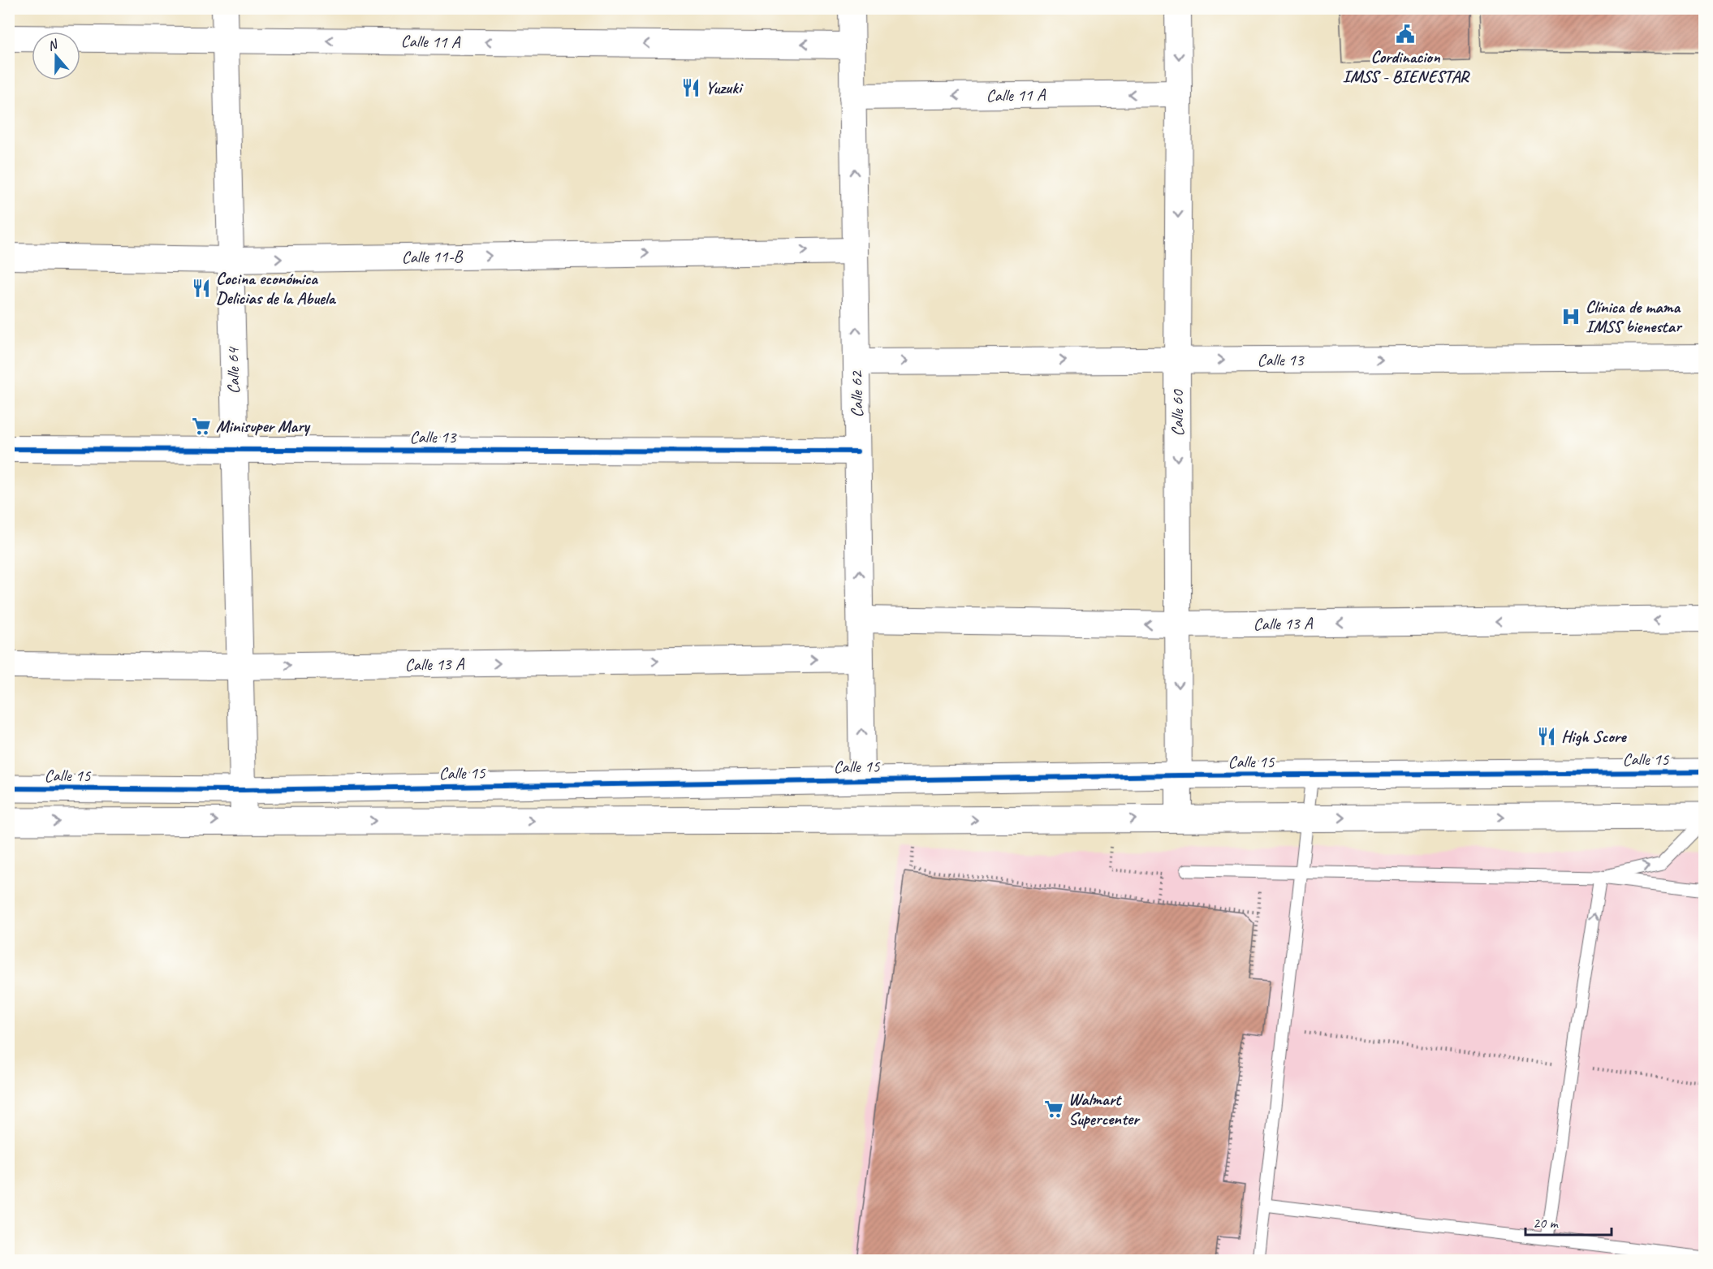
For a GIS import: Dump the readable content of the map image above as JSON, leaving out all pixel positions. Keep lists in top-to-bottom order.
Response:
{
  "streets": {
    "street": [
      "Calle 11 A",
      "Calle 11-B",
      "Calle 13",
      "Calle 64",
      "Calle 62",
      "Calle 60",
      "Calle 13 A",
      "Calle 15"
    ]
  },
  "crossings": [
    ["Calle 11 A", "Calle 64"],
    ["Calle 11 A", "Calle 62"],
    ["Calle 11 A", "Calle 60"],
    ["Calle 11-B", "Calle 64"],
    ["Calle 11-B", "Calle 62"],
    ["Calle 13", "Calle 64"],
    ["Calle 13", "Calle 62"],
    ["Calle 13", "Calle 60"],
    ["Calle 64", "Calle 13 A"],
    ["Calle 64", "Calle 15"],
    ["Calle 62", "Calle 13 A"],
    ["Calle 62", "Calle 15"],
    ["Calle 60", "Calle 13 A"],
    ["Calle 60", "Calle 15"]
  ],
  "one_way": [
    "Calle 11 A",
    "Calle 11-B",
    "Calle 13",
    "Calle 62",
    "Calle 60"
  ],
  "places": {
    "public building": ["Cordinacion IMSS - BIENESTAR"],
    "restaurant": ["Yuzuki", "Cocina económica Delicias de la Abuela", "High Score"],
    "hospital": ["Clínica de mama IMSS bienestar"],
    "supermarket": ["Minisuper Mary", "Walmart Supercenter"]
  },
  "scale_bar": "20 m",
  "north": "top"
}
